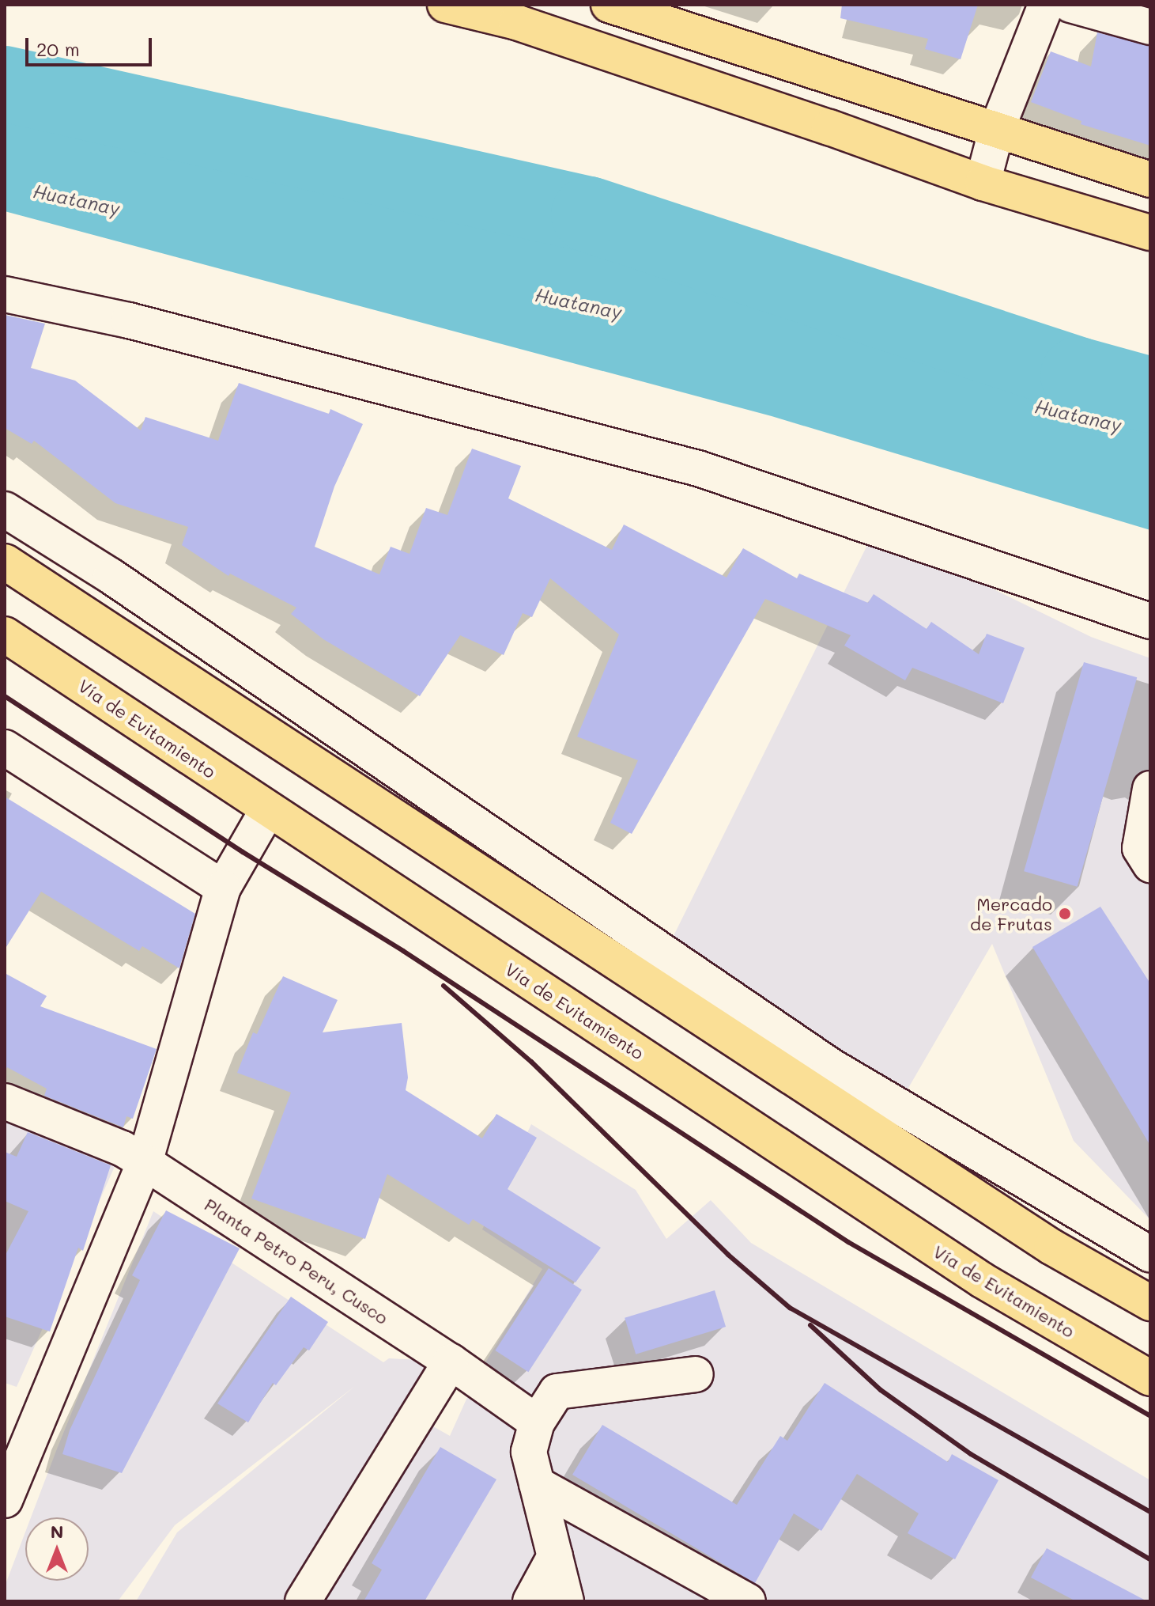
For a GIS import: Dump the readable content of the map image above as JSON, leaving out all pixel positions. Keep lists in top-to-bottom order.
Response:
{
  "streets": {
    "main road": ["Vía de Evitamiento"],
    "street": ["Planta Petro Peru, Cusco"]
  },
  "water": ["Huatanay"],
  "places": ["Mercado de Frutas"],
  "scale_bar": "20 m",
  "north": "top"
}
